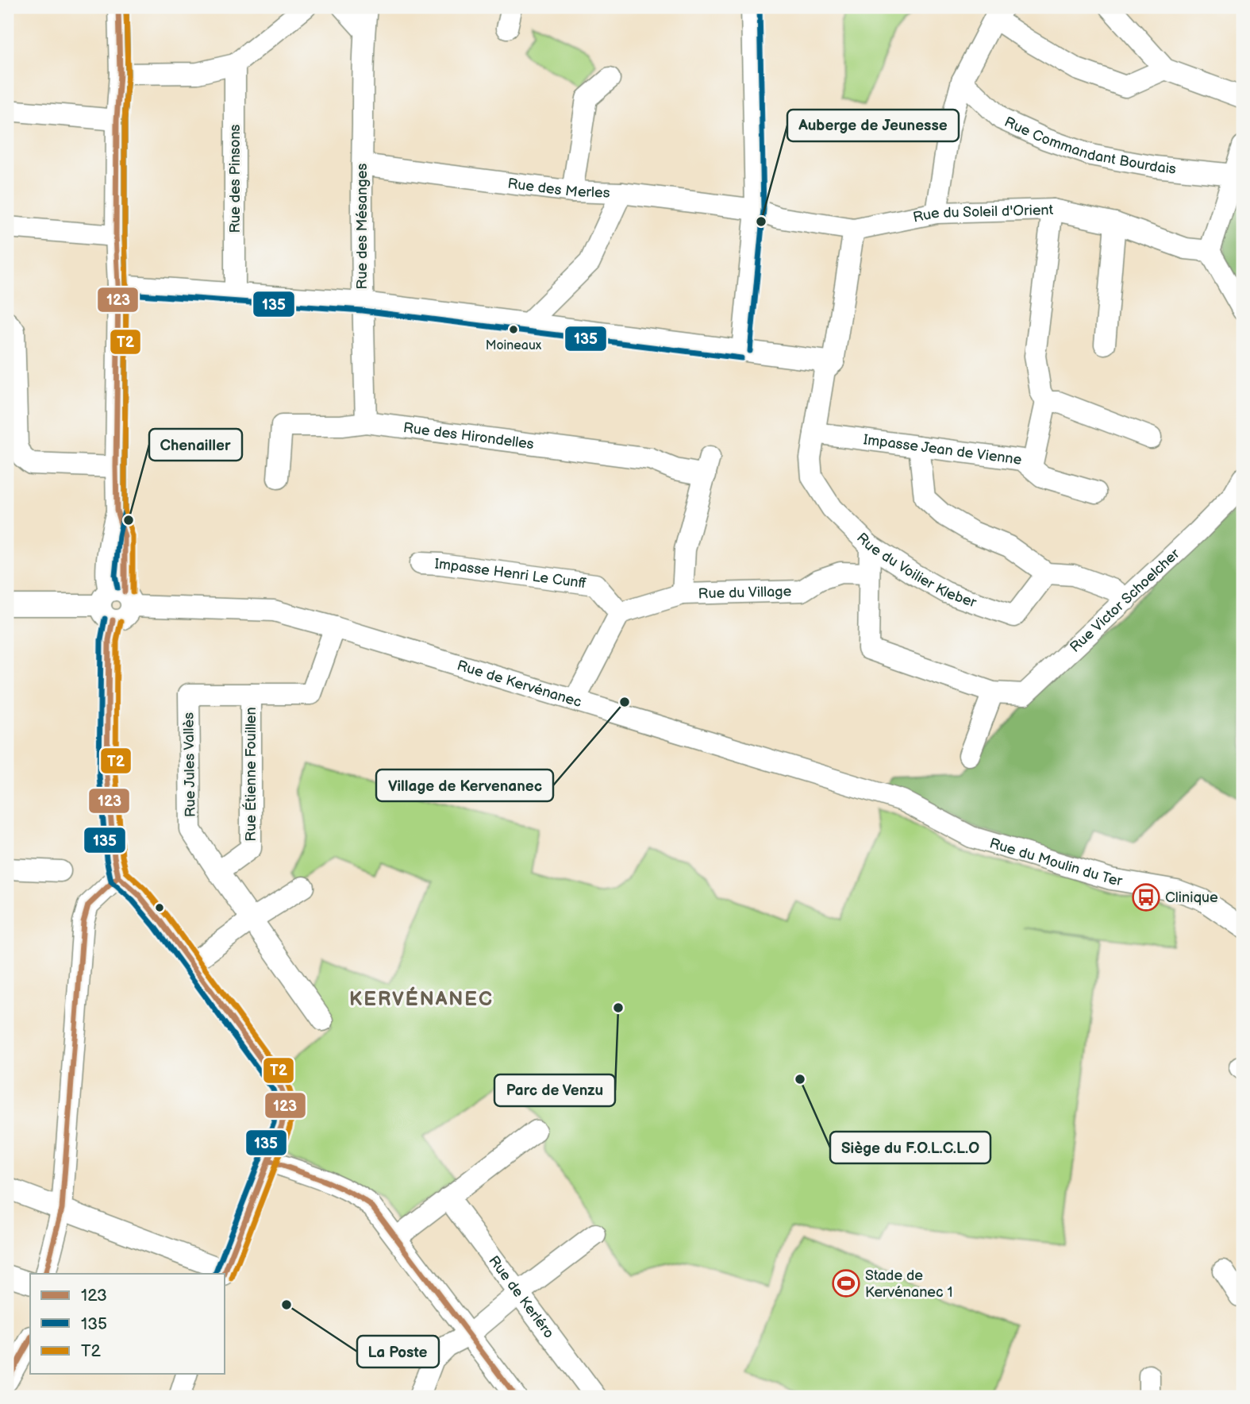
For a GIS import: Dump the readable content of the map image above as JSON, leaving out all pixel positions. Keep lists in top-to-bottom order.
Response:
{
  "streets": {
    "street": [
      "Rue Commandant Bourdais",
      "Rue des Pinsons",
      "Rue des Merles",
      "Rue du Soleil d'Orient",
      "Rue des Mésanges",
      "Rue des Hirondelles",
      "Impasse Jean de Vienne",
      "Rue du Voilier Kleber",
      "Impasse Henri Le Cunff",
      "Rue du Village",
      "Rue Victor Schoelcher",
      "Rue de Kervénanec",
      "Rue Jules Vallès",
      "Rue Étienne Fouillen",
      "Rue du Moulin du Ter",
      "Rue de Kerléro"
    ]
  },
  "crossings": [
    ["Rue des Merles", "Rue du Soleil d'Orient"],
    ["Rue des Merles", "Rue des Mésanges"],
    ["Rue des Mésanges", "Rue des Hirondelles"],
    ["Rue des Hirondelles", "Rue du Village"],
    ["Impasse Jean de Vienne", "Rue du Voilier Kleber"],
    ["Rue du Voilier Kleber", "Rue Victor Schoelcher"],
    ["Impasse Henri Le Cunff", "Rue du Village"],
    ["Rue du Village", "Rue Victor Schoelcher"],
    ["Rue de Kervénanec", "Rue Jules Vallès"],
    ["Rue de Kervénanec", "Rue du Moulin du Ter"],
    ["Rue Jules Vallès", "Rue Étienne Fouillen"]
  ],
  "districts": ["KERVÉNANEC"],
  "places": {
    "other": [
      "Auberge de Jeunesse",
      "Moineaux",
      "Chenailler",
      "Village de Kervenanec",
      "Parc de Venzu",
      "Siège du F.O.L.C.L.O",
      "La Poste"
    ],
    "bus stop": ["Clinique"],
    "sports": ["Stade de Kervénanec 1"]
  },
  "lines": ["transit line 123", "transit line 135", "transit line T2"],
  "legend": ["123", "135", "T2"]
}
